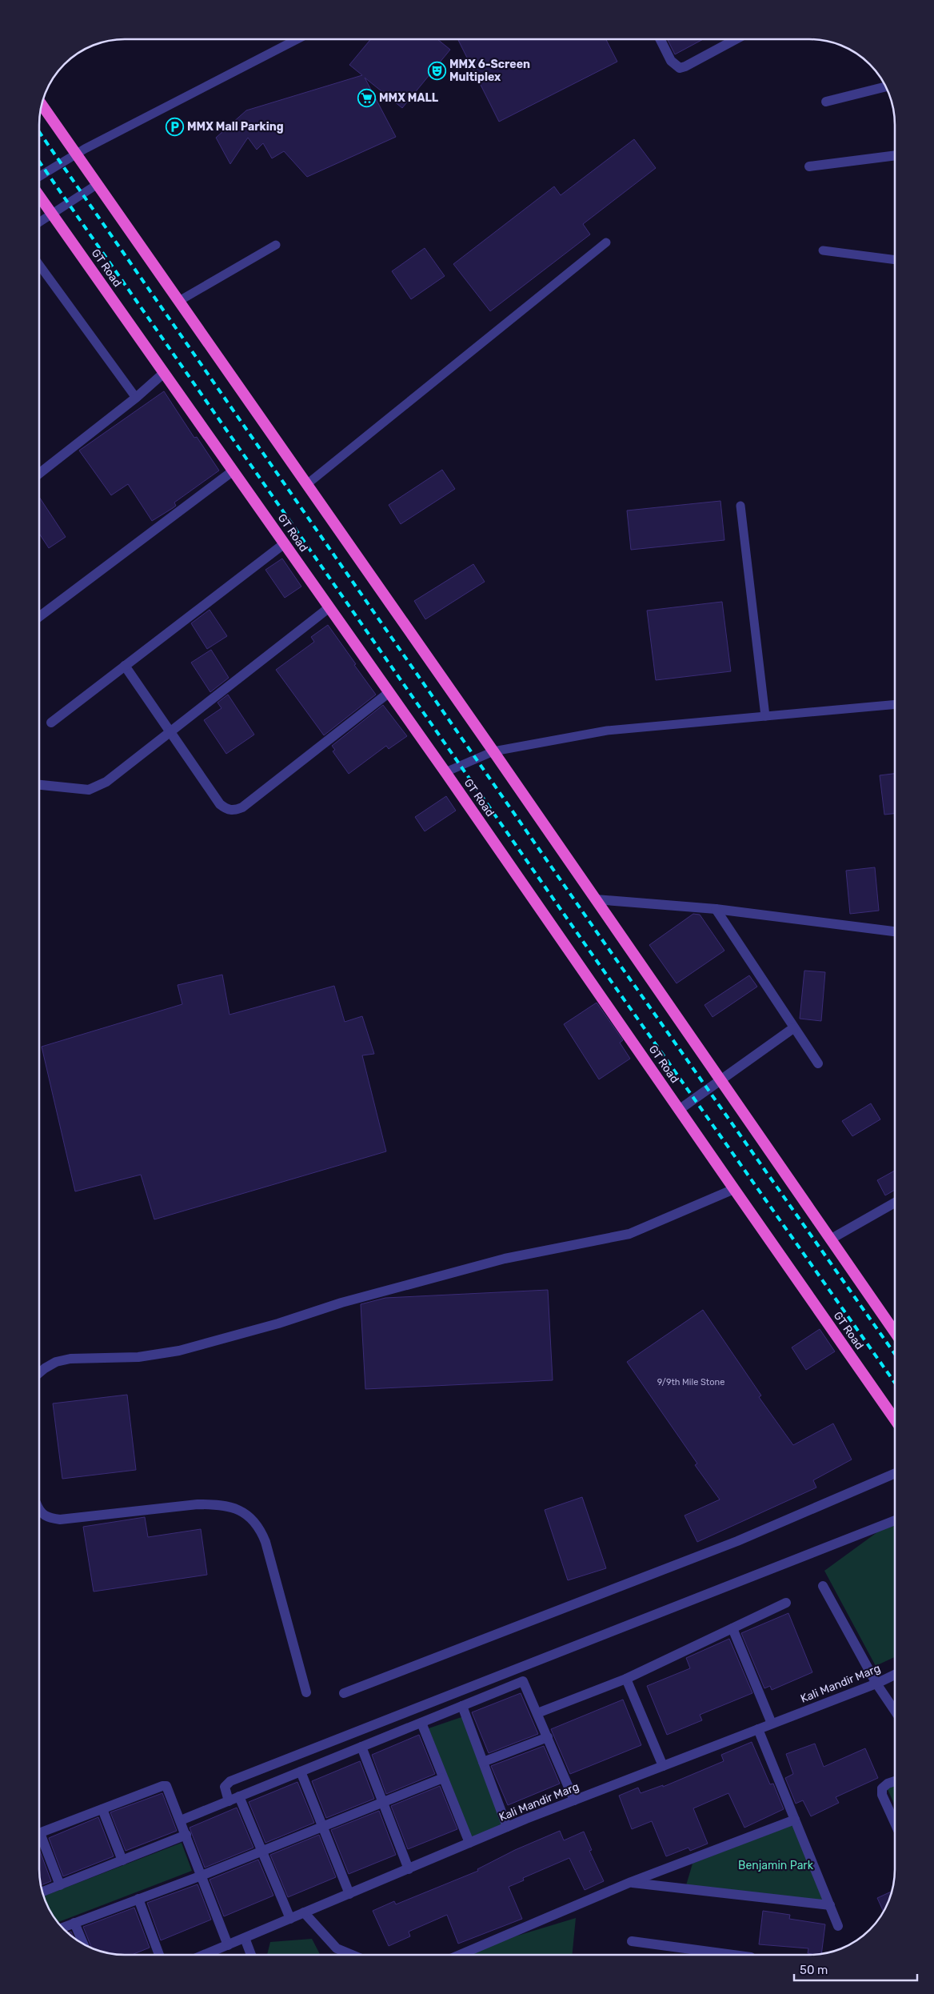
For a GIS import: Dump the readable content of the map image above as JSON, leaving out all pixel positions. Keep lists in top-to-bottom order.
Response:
{
  "streets": {
    "highway": ["GT Road"],
    "street": ["Kali Mandir Marg"]
  },
  "parks": ["Benjamin Park"],
  "places": {
    "theatre": ["MMX 6-Screen Multiplex"],
    "supermarket": ["MMX MALL"],
    "parking": ["MMX Mall Parking"]
  },
  "house_numbers": ["9/9th Mile Stone"],
  "scale_bar": "50 m"
}
